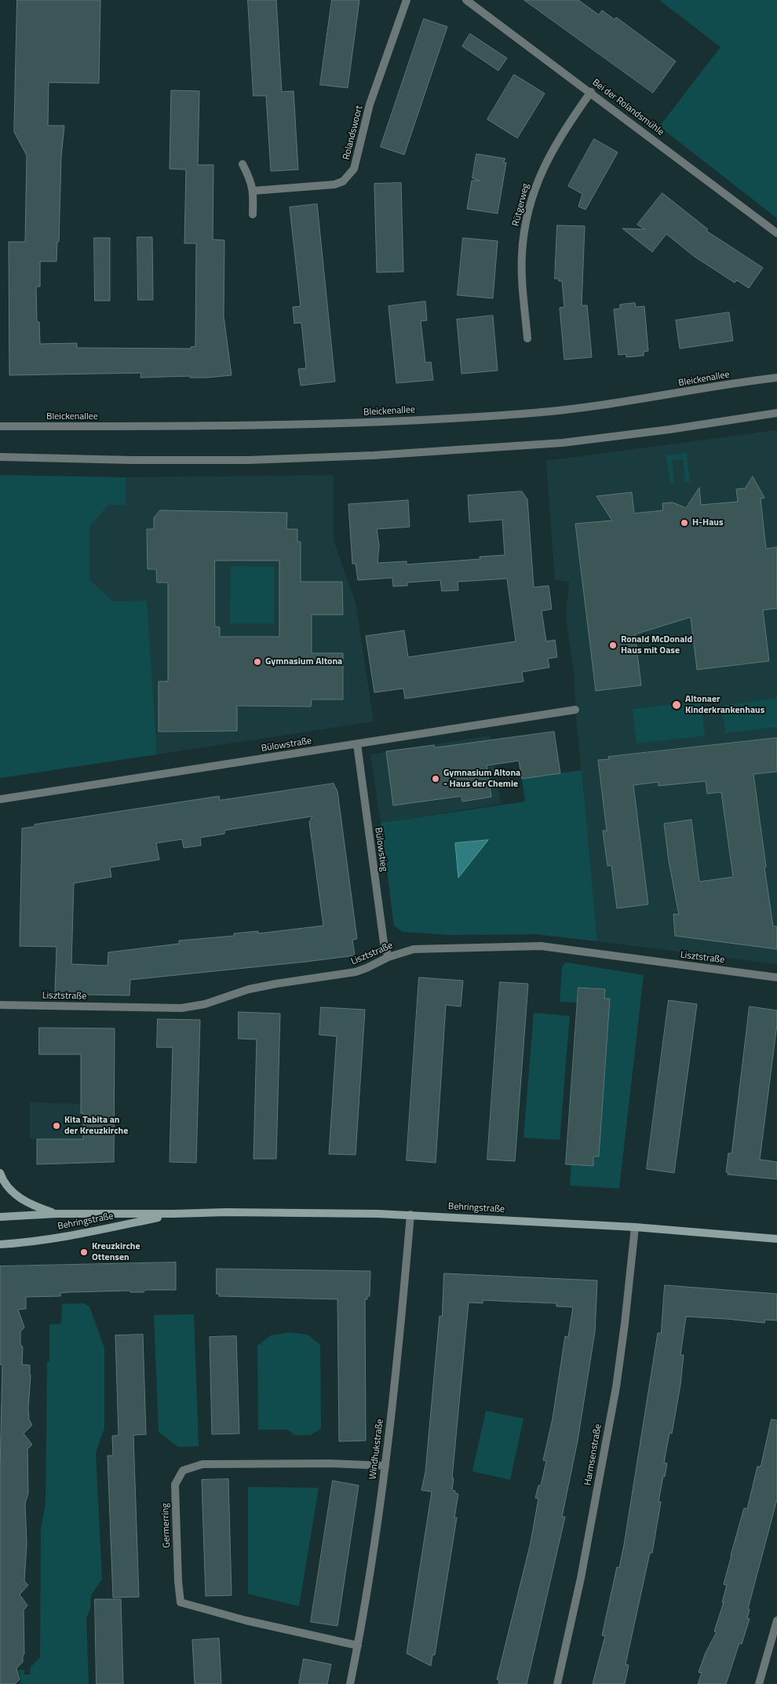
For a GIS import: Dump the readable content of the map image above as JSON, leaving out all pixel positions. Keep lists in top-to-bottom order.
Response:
{
  "streets": {
    "main road": ["Behringstraße"],
    "street": [
      "Bei der Rolandsmühle",
      "Rolandswoort",
      "Rütgerweg",
      "Bleickenallee",
      "Bülowstraße",
      "Bülowstieg",
      "Lisztstraße",
      "Windhukstraße",
      "Harmsenstraße",
      "Germerring"
    ]
  },
  "crossings": [
    ["Bei der Rolandsmühle", "Rütgerweg"],
    ["Bülowstraße", "Bülowstieg"],
    ["Bülowstieg", "Lisztstraße"],
    ["Behringstraße", "Windhukstraße"],
    ["Behringstraße", "Harmsenstraße"],
    ["Windhukstraße", "Germerring"]
  ],
  "places": [
    "H-Haus",
    "Ronald McDonald Haus mit Oase",
    "Gymnasium Altona",
    "Altonaer Kinderkrankenhaus",
    "Gymnasium Altona - Haus der Chemie",
    "Kita Tabita an der Kreuzkirche",
    "Kreuzkirche Ottensen"
  ]
}
